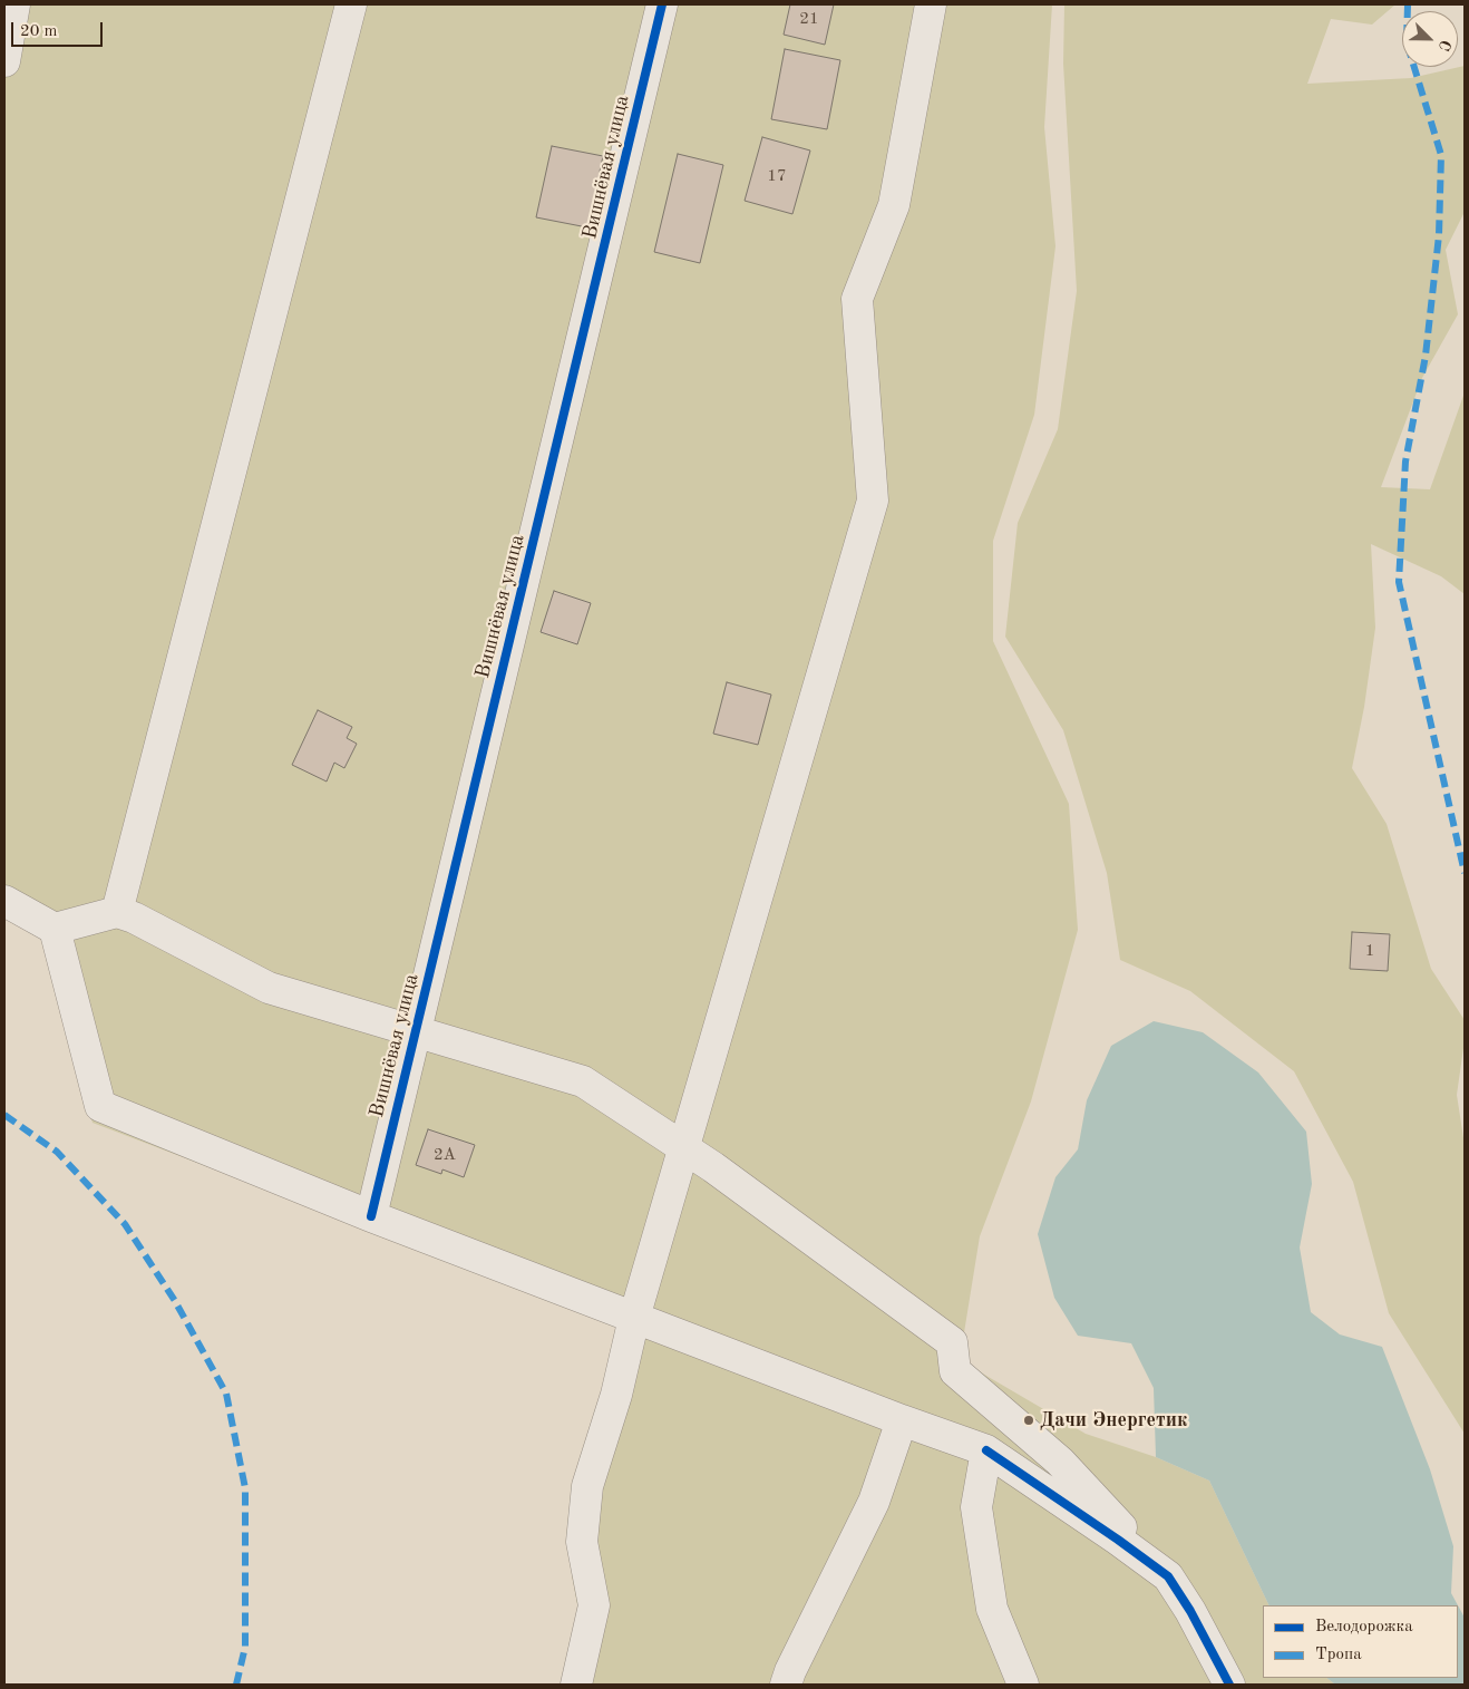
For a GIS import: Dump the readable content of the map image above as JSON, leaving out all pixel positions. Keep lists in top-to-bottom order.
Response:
{
  "streets": {
    "street": ["Вишнёвая улица"]
  },
  "places": ["Дачи Энергетик"],
  "house_numbers": [
    "21",
    "17",
    "1",
    "2А"
  ],
  "legend": ["Велодорожка", "Тропа"],
  "scale_bar": "20 m",
  "north": "bottom right"
}
